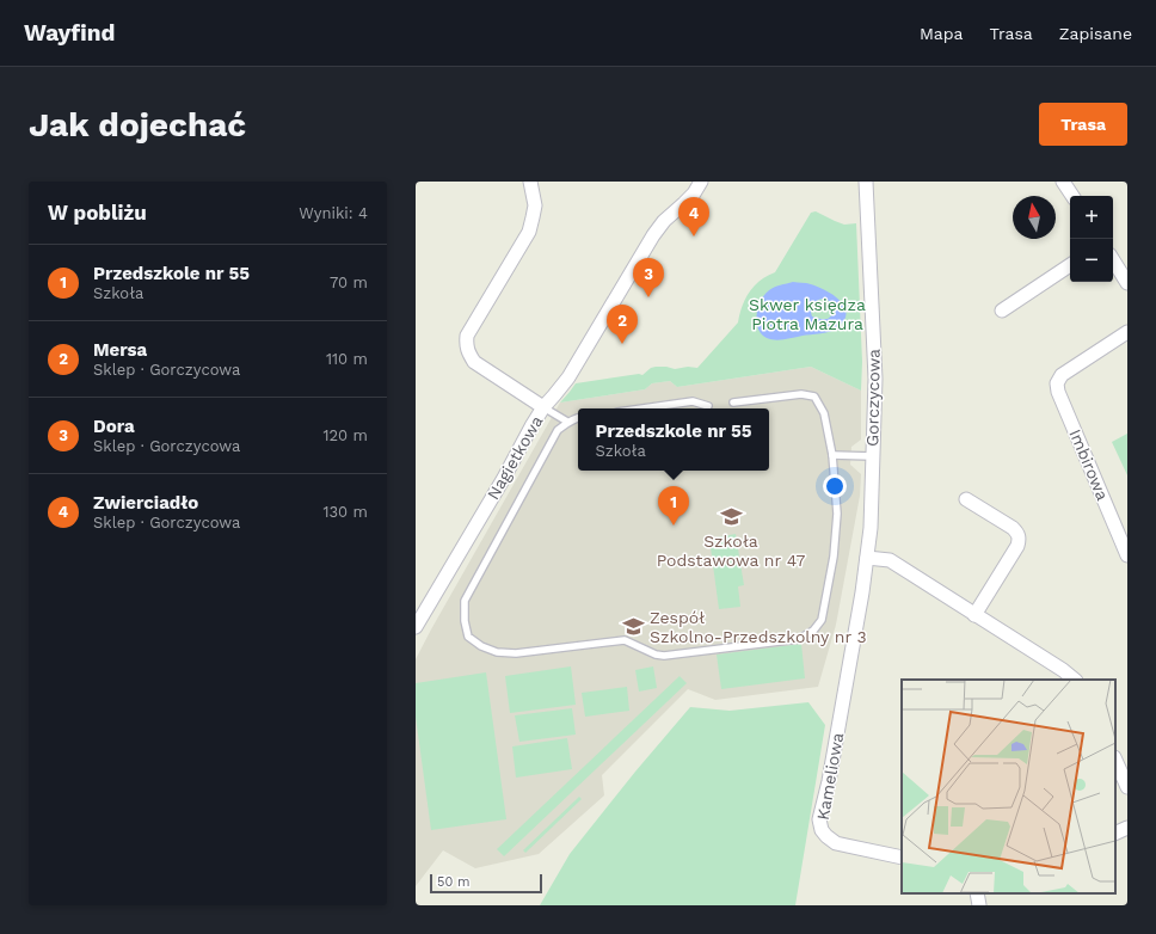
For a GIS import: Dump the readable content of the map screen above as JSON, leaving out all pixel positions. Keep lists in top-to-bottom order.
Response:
{
  "streets": {
    "street": [
      "Gorczycowa",
      "Nagietkowa",
      "Imbirowa",
      "Kameliowa"
    ]
  },
  "crossings": [
    ["Gorczycowa", "Kameliowa"]
  ],
  "parks": ["Skwer księdza Piotra Mazura"],
  "places": {
    "school or university": ["Szkoła Podstawowa nr 47", "Zespół Szkolno-Przedszkolny nr 3"]
  },
  "scale_bar": "50 m",
  "north": "top",
  "page": {
    "header": "Wayfind",
    "nav": ["Mapa", "Trasa", "Zapisane"],
    "buttons": "Trasa",
    "title": "Jak dojechać",
    "heading": ["W pobliżu", "Wyniki: 4"],
    "map_buttons": ["+", "−"],
    "pins": [
      "4",
      "3",
      "2",
      "1"
    ],
    "list": [
      {
        "mark": "1",
        "name": "Przedszkole nr 55",
        "note": "Szkoła",
        "value": "70 m"
      },
      {
        "mark": "2",
        "name": "Mersa",
        "note": "Sklep · Gorczycowa",
        "value": "110 m"
      },
      {
        "mark": "3",
        "name": "Dora",
        "note": "Sklep · Gorczycowa",
        "value": "120 m"
      },
      {
        "mark": "4",
        "name": "Zwierciadło",
        "note": "Sklep · Gorczycowa",
        "value": "130 m"
      }
    ],
    "popup": ["Przedszkole nr 55", "Szkoła"],
    "scale": "50 m"
  }
}
